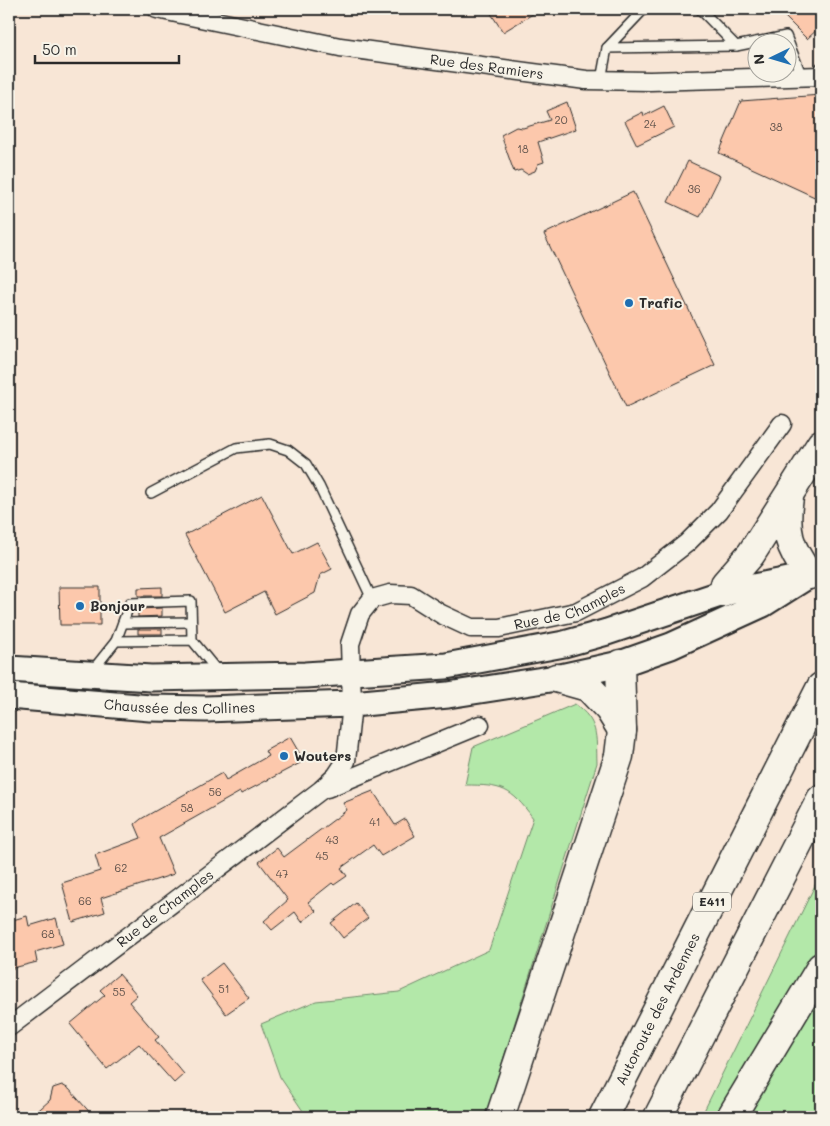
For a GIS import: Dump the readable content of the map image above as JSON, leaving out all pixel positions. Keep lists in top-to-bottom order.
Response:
{
  "streets": {
    "highway": ["E411", "Autoroute des Ardennes"],
    "main road": ["Chaussée des Collines"],
    "street": ["Rue des Ramiers", "Rue de Champles"]
  },
  "crossings": [
    ["Rue de Champles", "Chaussée des Collines"]
  ],
  "places": ["Trafic", "Bonjour", "Wouters"],
  "house_numbers": [
    "20",
    "24",
    "38",
    "18",
    "36",
    "56",
    "58",
    "41",
    "43",
    "45",
    "62",
    "47",
    "66",
    "68",
    "51",
    "55"
  ],
  "scale_bar": "50 m",
  "north": "left"
}
